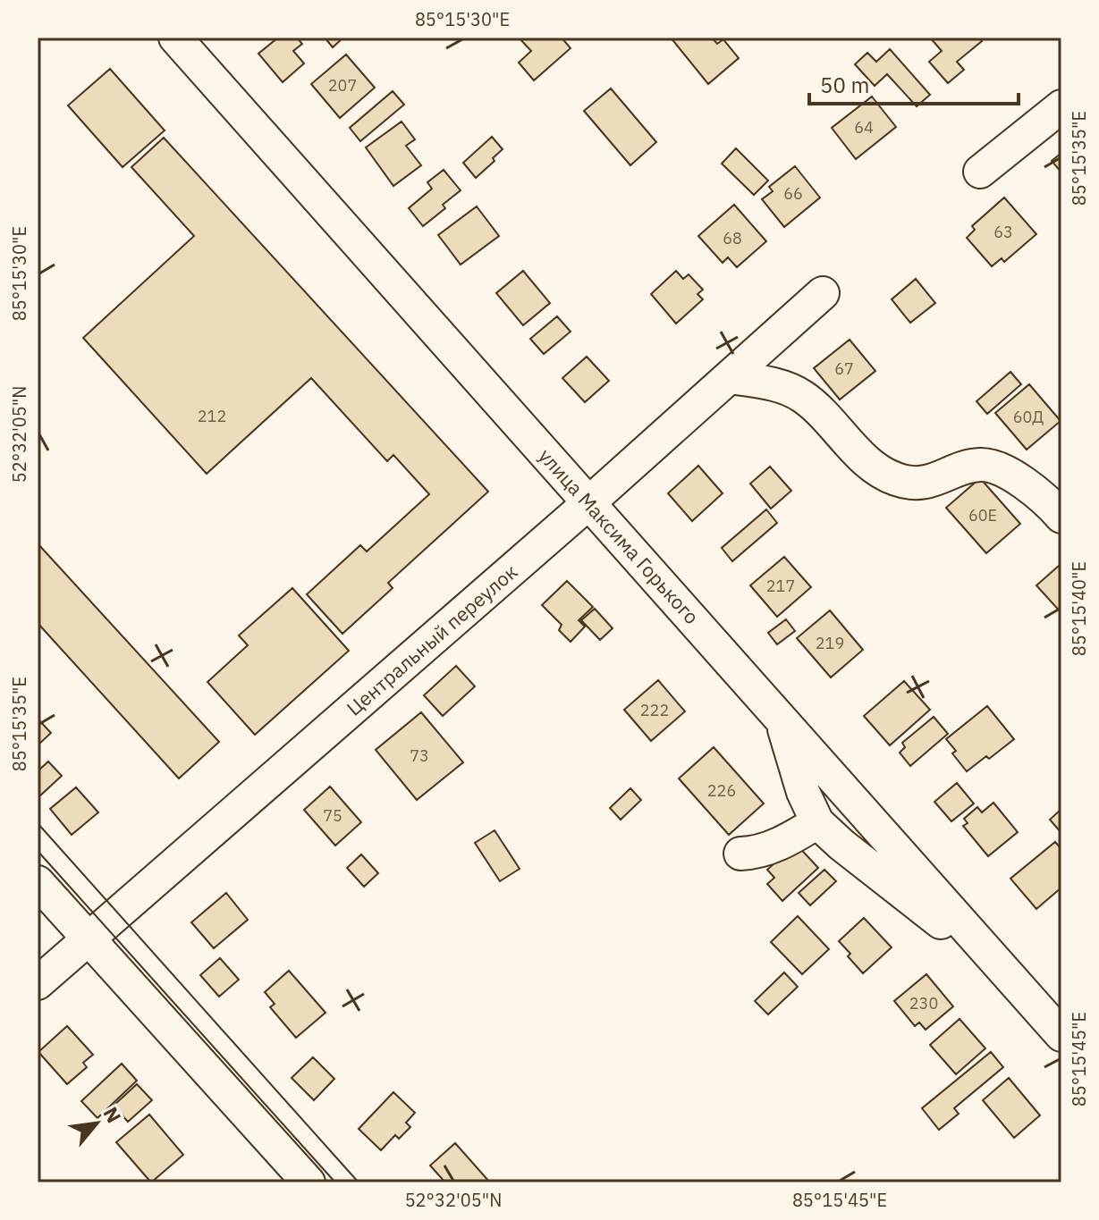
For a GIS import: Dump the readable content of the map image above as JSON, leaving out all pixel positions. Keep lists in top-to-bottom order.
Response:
{
  "streets": {
    "street": ["улица Максима Горького", "Центральный переулок"]
  },
  "crossings": [
    ["улица Максима Горького", "Центральный переулок"]
  ],
  "house_numbers": [
    "207",
    "64",
    "66",
    "63",
    "68",
    "67",
    "212",
    "60Д",
    "60Е",
    "217",
    "219",
    "222",
    "73",
    "226",
    "75",
    "230"
  ],
  "scale_bar": "50 m",
  "north": "top right",
  "coordinates": [
    "85°15'30\"E",
    "85°15'35\"E",
    "52°32'05\"N",
    "85°15'40\"E",
    "85°15'45\"E"
  ]
}
